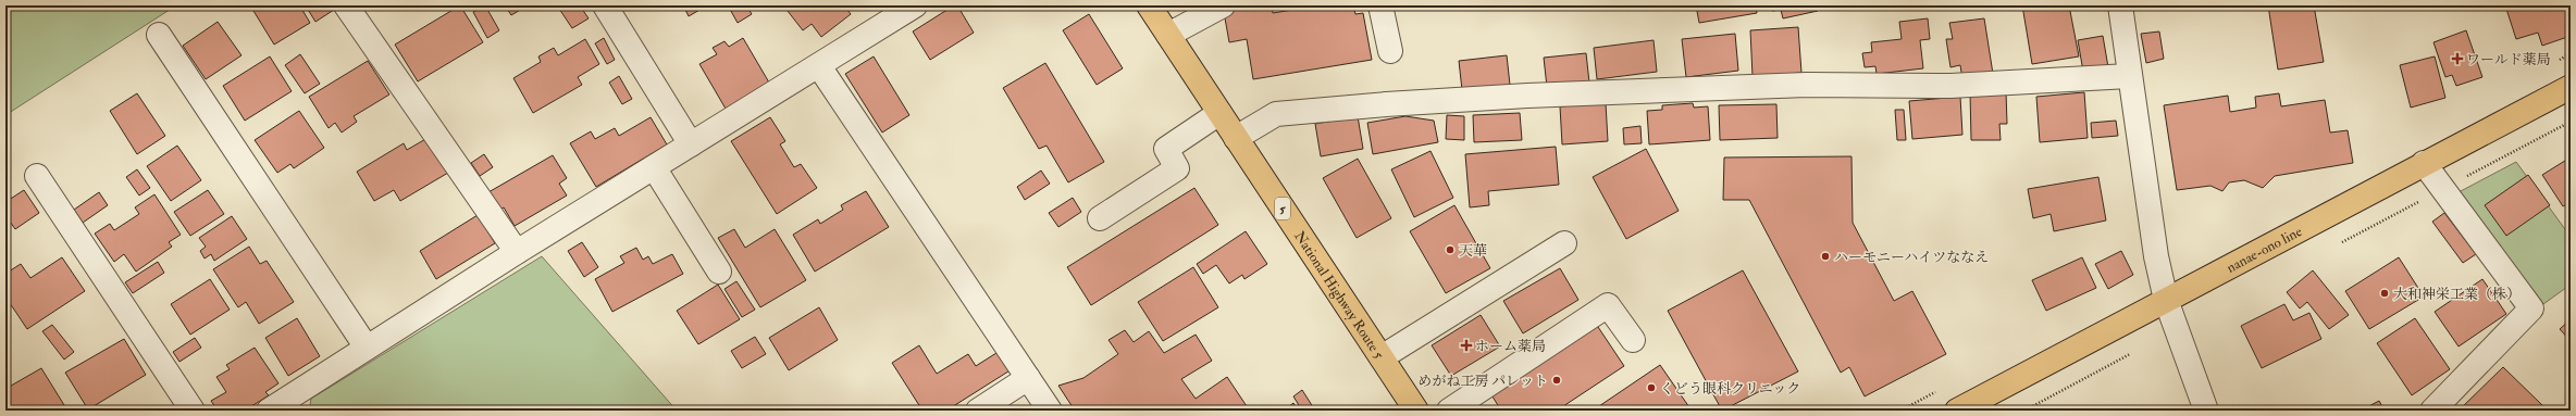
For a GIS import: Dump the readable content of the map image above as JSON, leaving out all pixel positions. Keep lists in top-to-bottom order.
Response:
{
  "streets": {
    "main road": ["5", "nanae-ono line", "National Highway Route 5"]
  },
  "places": {
    "health": ["ワールド薬局", "ホーム薬局"],
    "other": [
      "天華",
      "ハーモニーハイツななえ",
      "大和神栄工業（株）",
      "めがね工房 パレット",
      "くどう眼科クリニック"
    ]
  }
}
